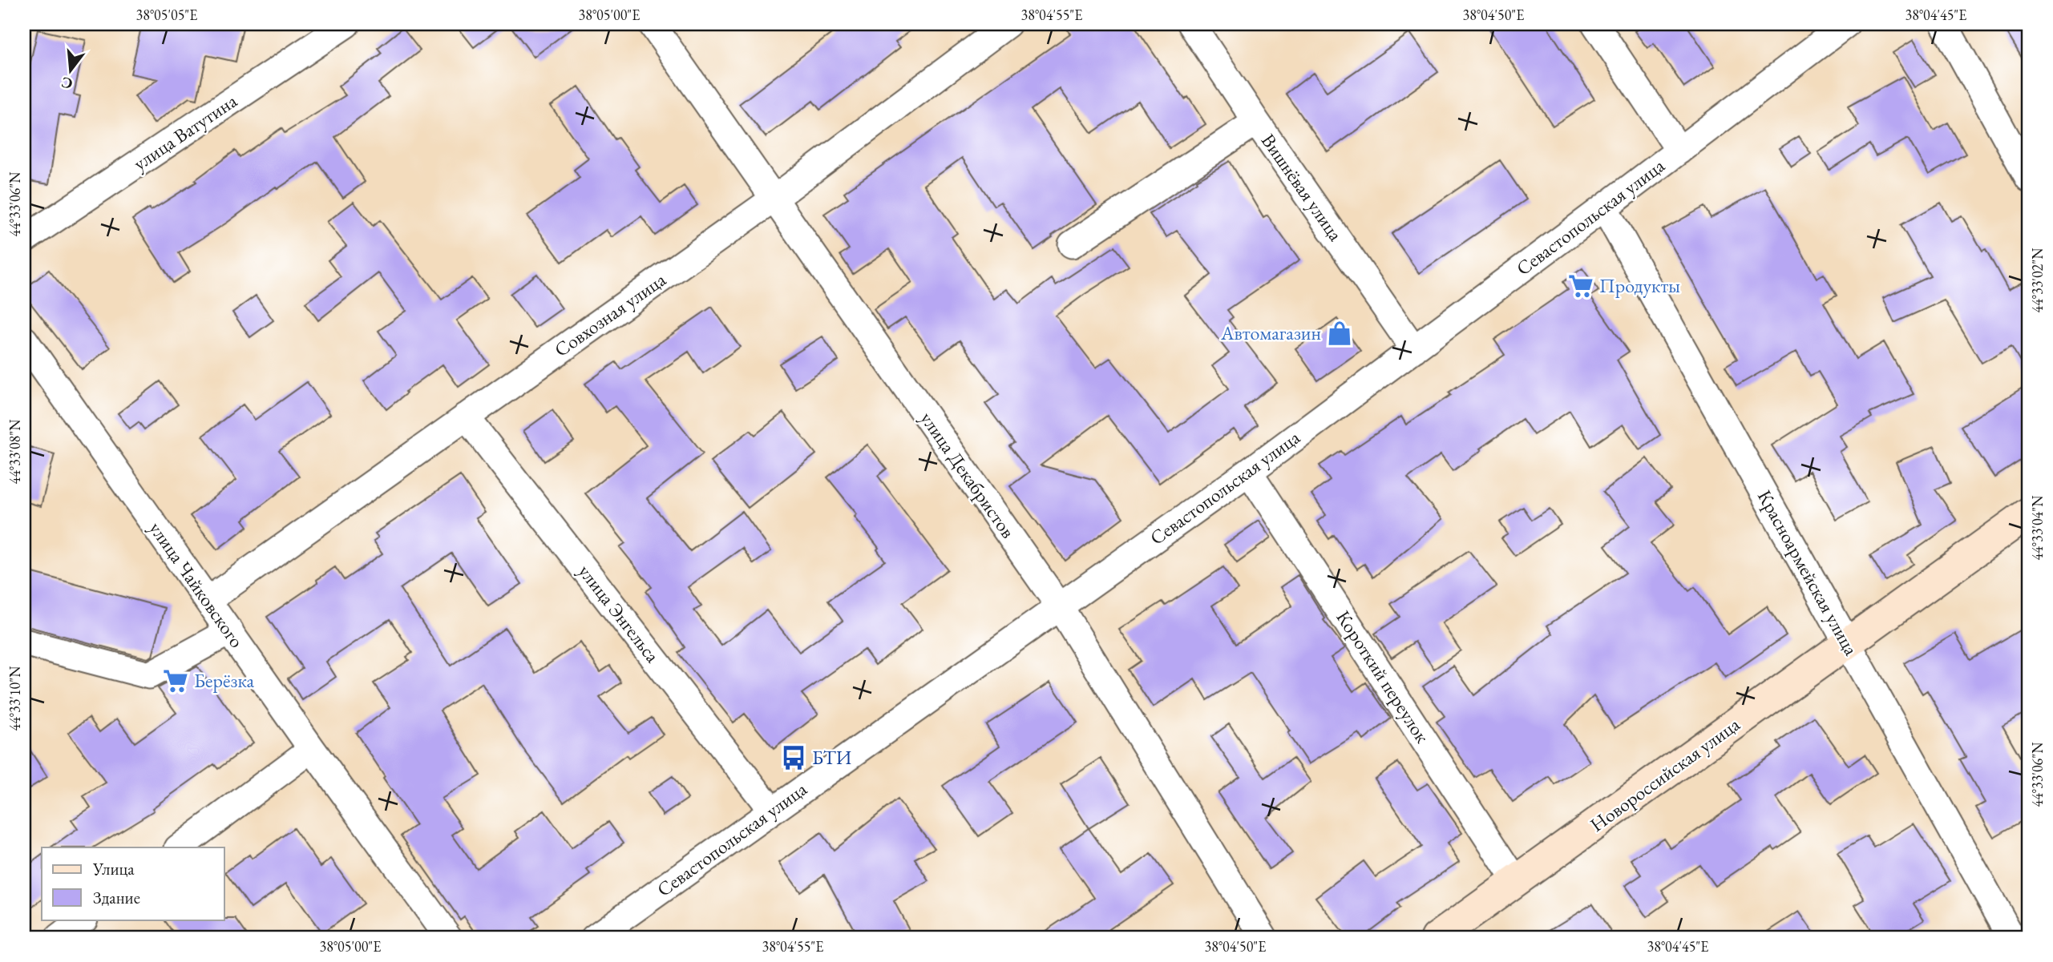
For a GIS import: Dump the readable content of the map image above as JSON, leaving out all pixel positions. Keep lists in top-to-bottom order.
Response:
{
  "streets": {
    "street": [
      "улица Ватутина",
      "Вишнёвая улица",
      "Севастопольская улица",
      "Совхозная улица",
      "улица Декабристов",
      "Красноармейская улица",
      "улица Чайковского",
      "улица Энгельса",
      "Короткий переулок",
      "Новороссийская улица"
    ]
  },
  "crossings": [
    ["Вишнёвая улица", "Севастопольская улица"],
    ["Севастопольская улица", "улица Декабристов"],
    ["Севастопольская улица", "Красноармейская улица"],
    ["Севастопольская улица", "улица Энгельса"],
    ["Севастопольская улица", "Короткий переулок"],
    ["Совхозная улица", "улица Декабристов"],
    ["Совхозная улица", "улица Чайковского"],
    ["Совхозная улица", "улица Энгельса"],
    ["Красноармейская улица", "Новороссийская улица"],
    ["Короткий переулок", "Новороссийская улица"]
  ],
  "places": {
    "supermarket": ["Продукты", "Берёзка"],
    "shop": ["Автомагазин"],
    "bus stop": ["БТИ"]
  },
  "legend": ["Улица", "Здание"],
  "north": "bottom",
  "coordinates": [
    "38°05'05\"E",
    "38°05'00\"E",
    "38°04'55\"E",
    "38°04'50\"E",
    "38°04'45\"E",
    "44°33'06\"N",
    "44°33'02\"N",
    "44°33'08\"N",
    "44°33'04\"N",
    "44°33'10\"N"
  ]
}
